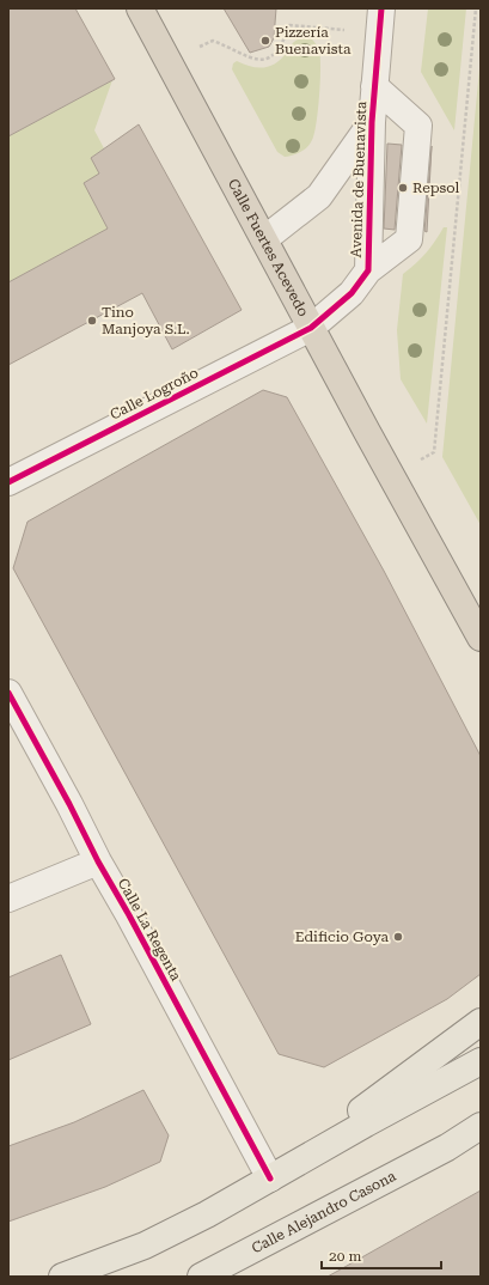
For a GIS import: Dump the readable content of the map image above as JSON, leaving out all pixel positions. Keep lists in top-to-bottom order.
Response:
{
  "streets": {
    "highway": ["Calle Fuertes Acevedo"],
    "main road": ["Calle Alejandro Casona"],
    "street": ["Avenida de Buenavista", "Calle Logroño", "Calle La Regenta"]
  },
  "crossings": [
    ["Avenida de Buenavista", "Calle Fuertes Acevedo"],
    ["Avenida de Buenavista", "Calle Logroño"],
    ["Calle Fuertes Acevedo", "Calle Logroño"]
  ],
  "places": [
    "Pizzería Buenavista",
    "Repsol",
    "Tino Manjoya S.L.",
    "Edificio Goya"
  ],
  "scale_bar": "20 m"
}
